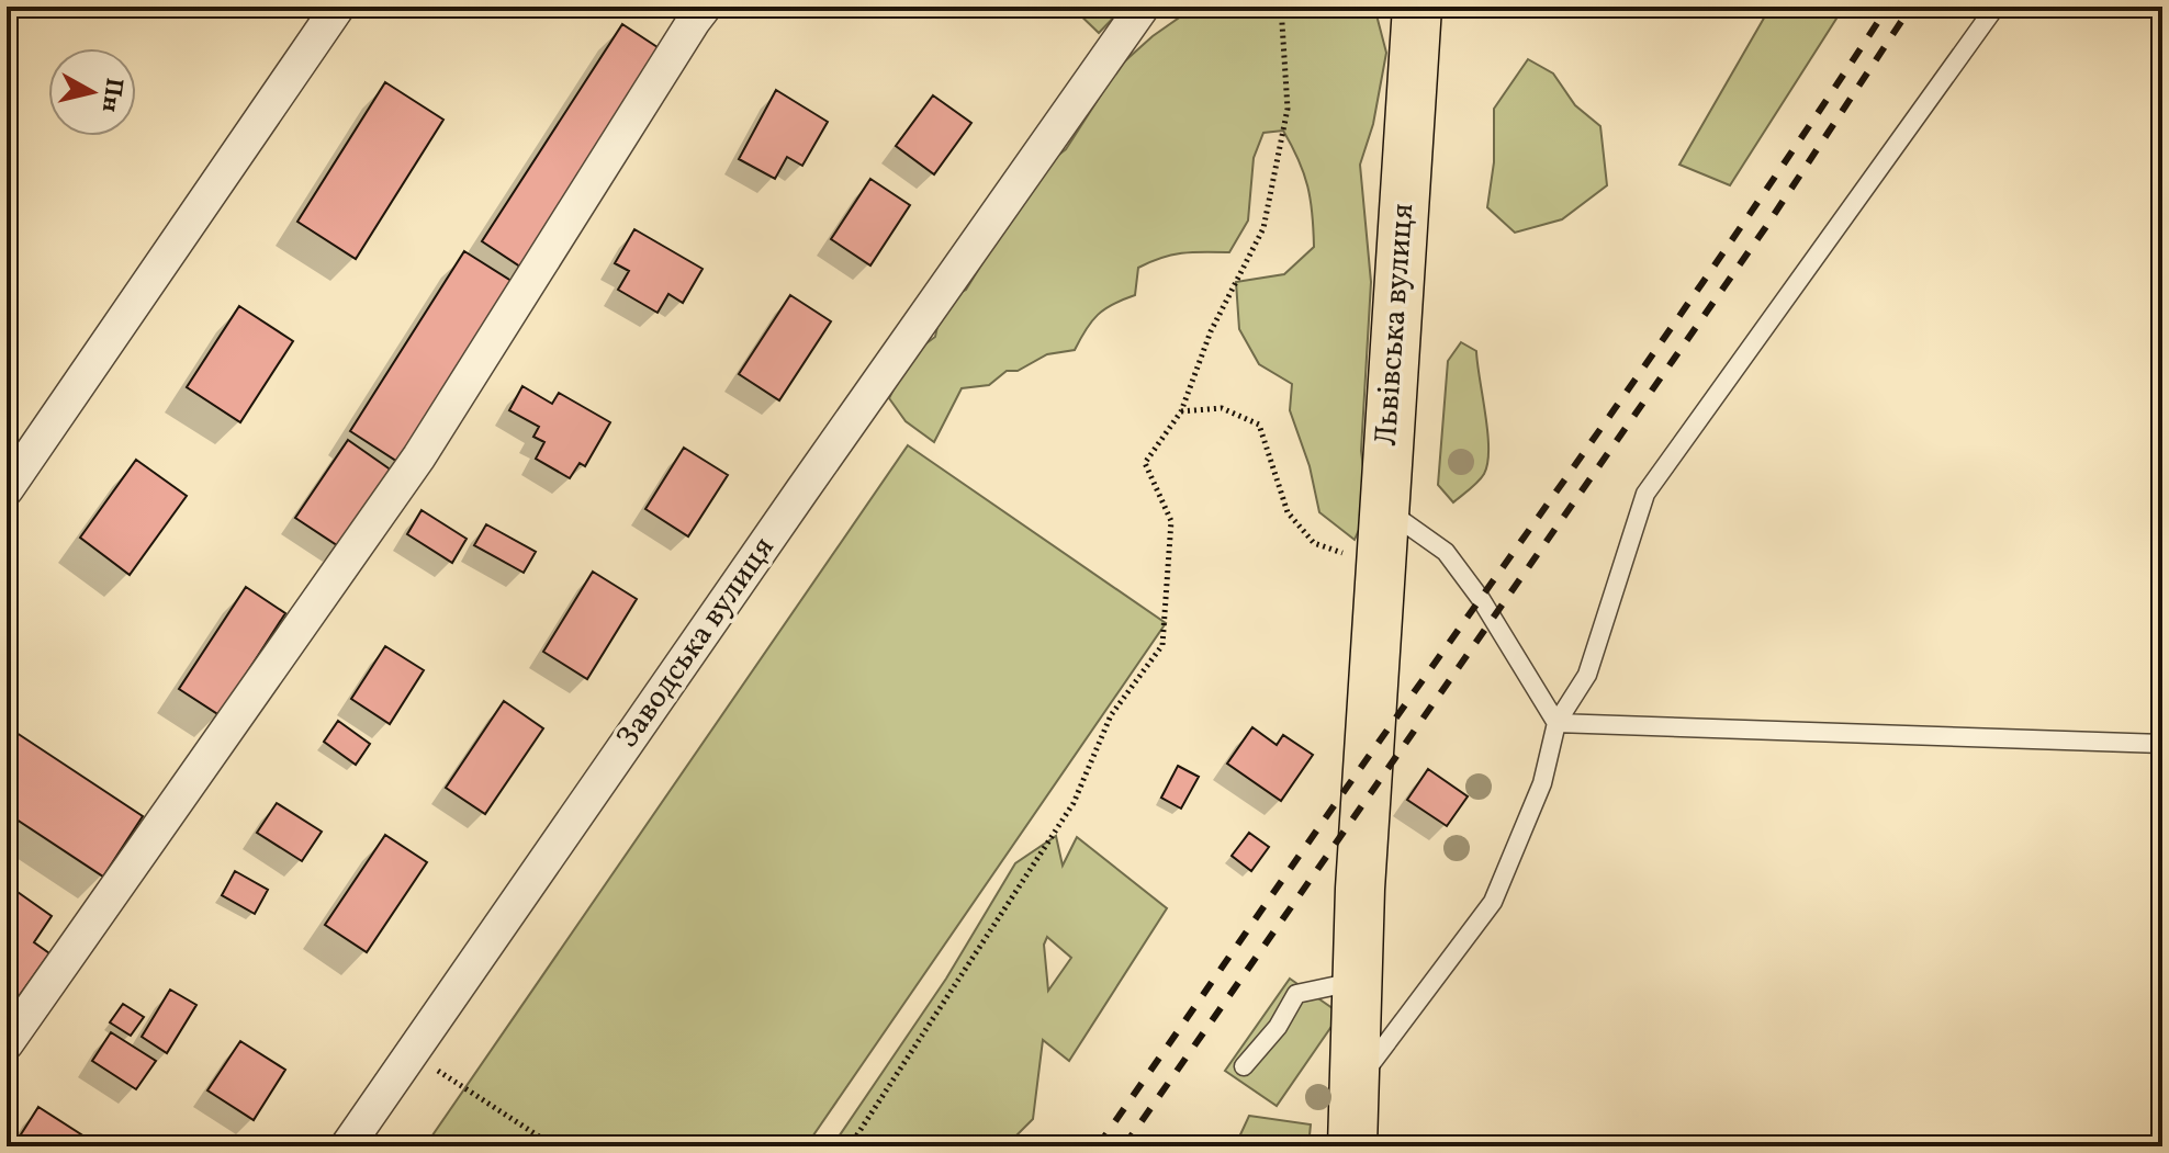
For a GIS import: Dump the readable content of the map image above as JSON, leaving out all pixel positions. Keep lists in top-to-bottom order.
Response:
{
  "streets": {
    "highway": ["Львівська вулиця"],
    "street": ["Заводська вулиця"]
  },
  "north": "right"
}
